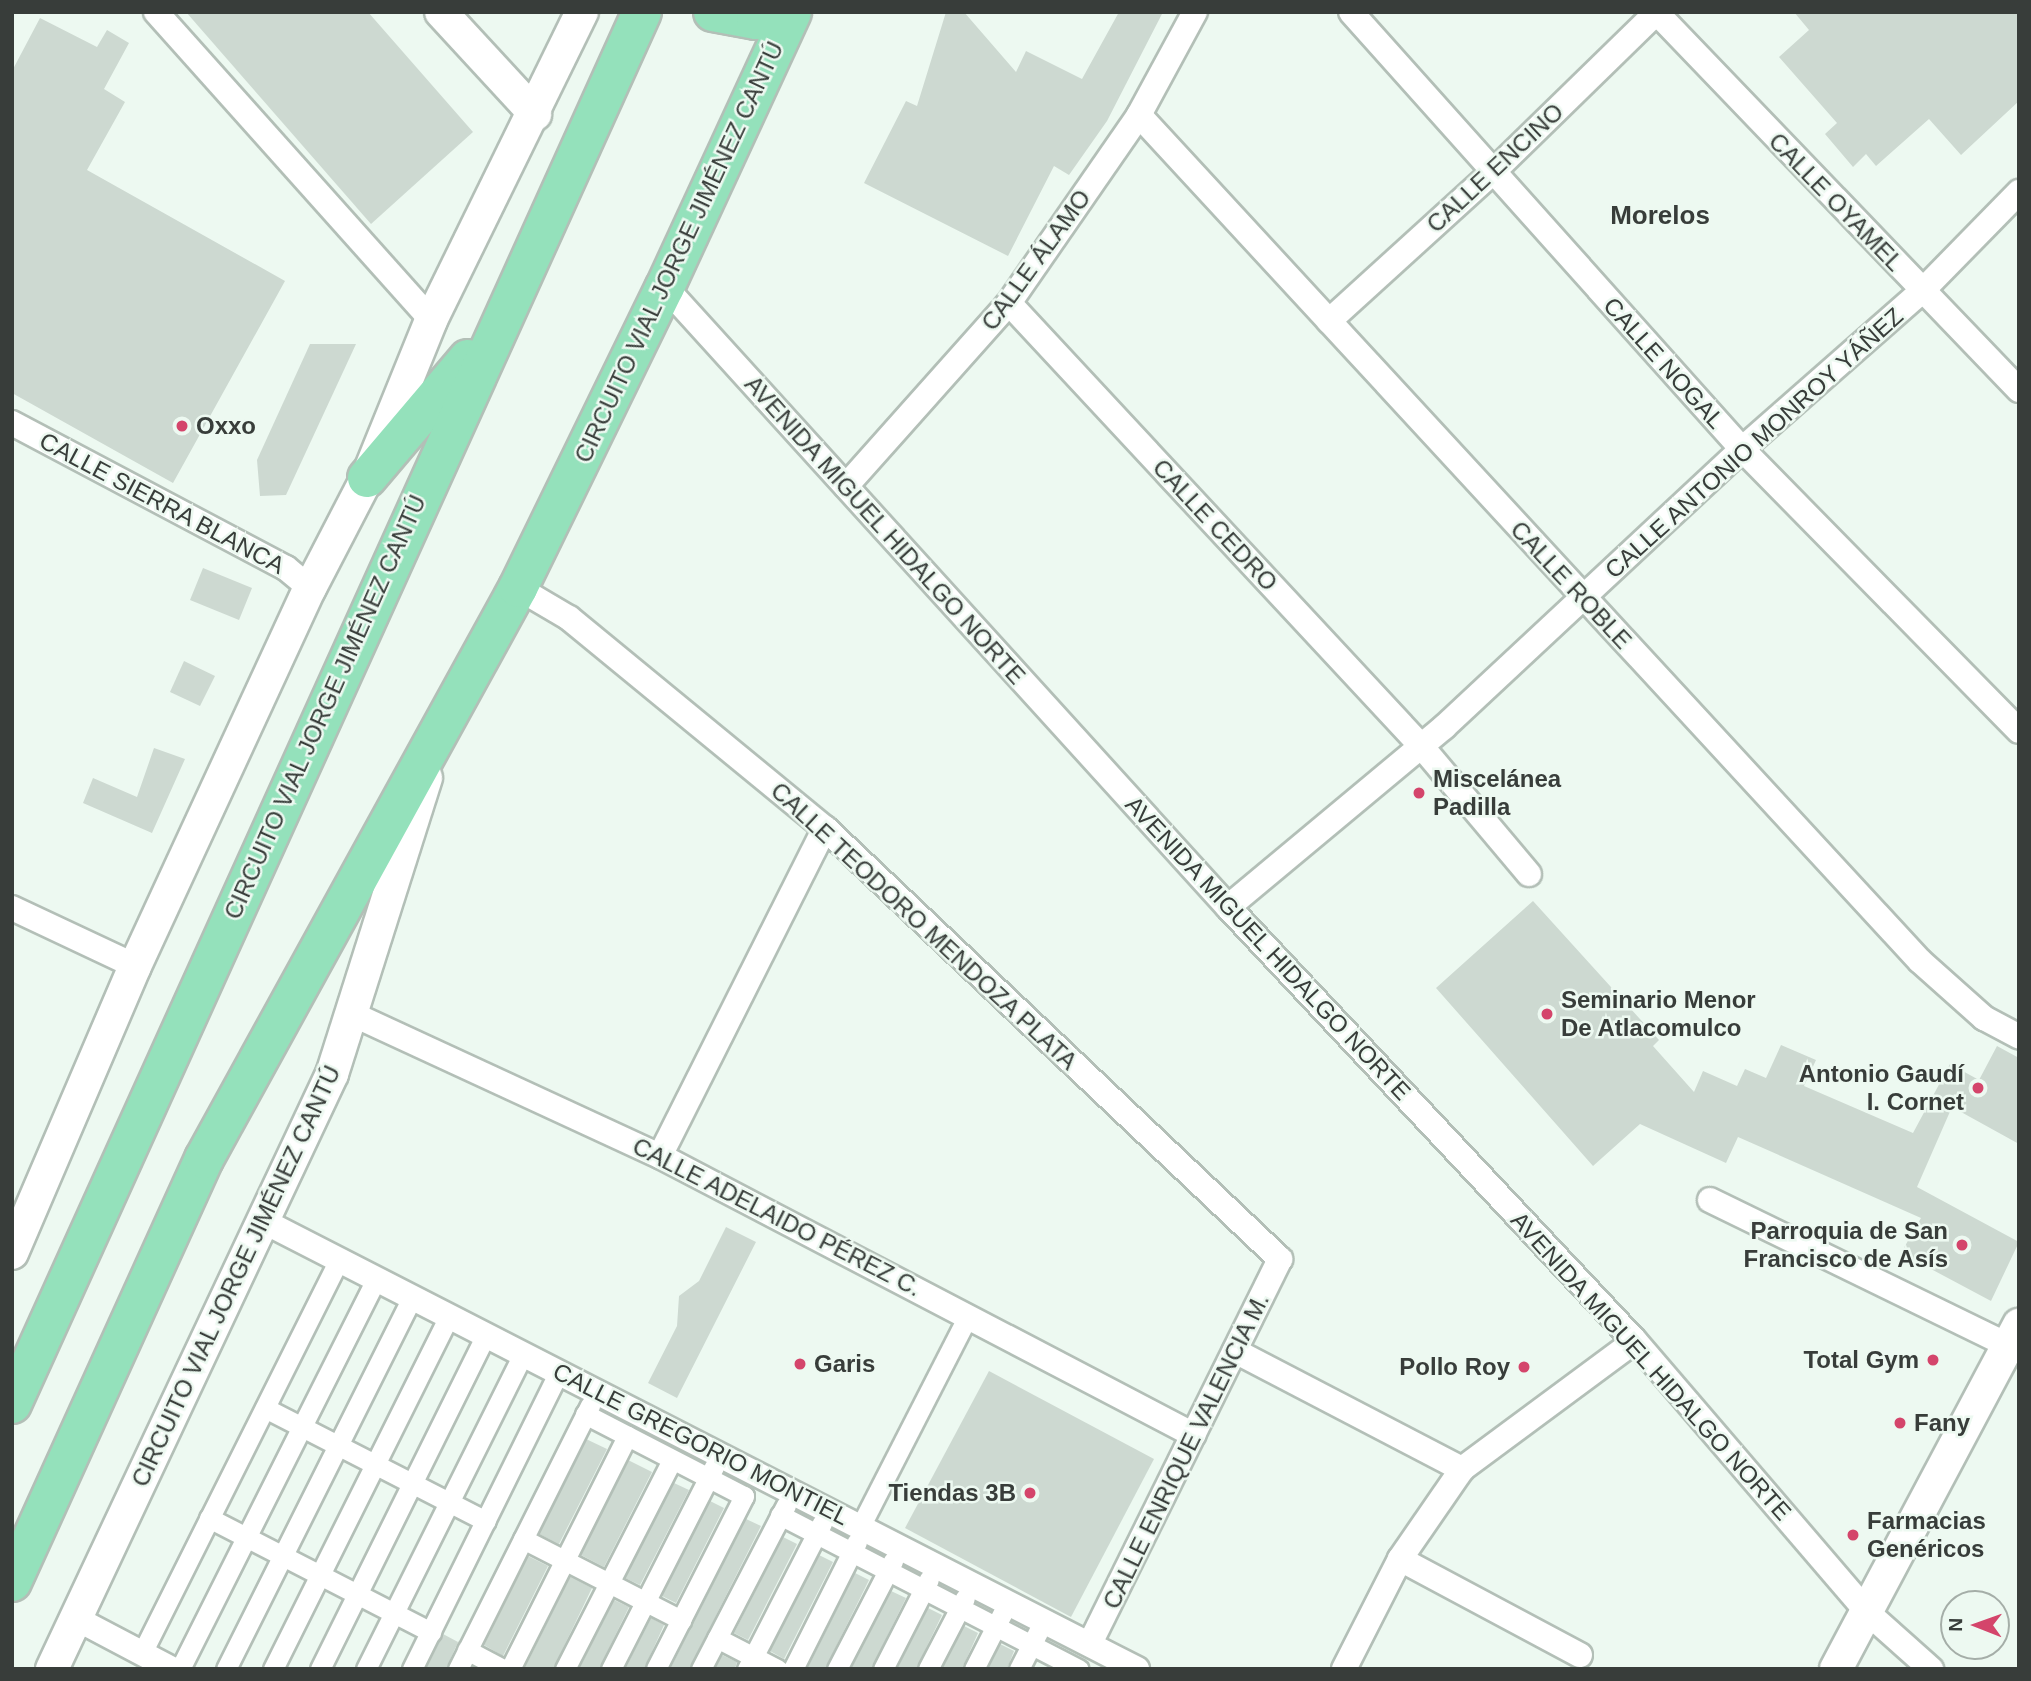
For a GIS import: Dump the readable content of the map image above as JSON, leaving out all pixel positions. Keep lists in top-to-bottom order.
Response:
{
  "streets": {
    "main road": ["CIRCUITO VIAL JORGE JIMÉNEZ CANTÚ"],
    "street": [
      "CALLE ENCINO",
      "CALLE OYAMEL",
      "CALLE ÁLAMO",
      "CALLE NOGAL",
      "CALLE ANTONIO MONROY YÁÑEZ",
      "CALLE SIERRA BLANCA",
      "CALLE CEDRO",
      "AVENIDA MIGUEL HIDALGO NORTE",
      "CALLE ROBLE",
      "CALLE TEODORO MENDOZA PLATA",
      "CALLE ADELAIDO PÉREZ C.",
      "CALLE GREGORIO MONTIEL",
      "CALLE ENRIQUE VALENCIA M."
    ]
  },
  "crossings": [
    ["CALLE ENCINO", "CALLE OYAMEL"],
    ["CALLE ENCINO", "CALLE NOGAL"],
    ["CALLE ENCINO", "CALLE ROBLE"],
    ["CALLE OYAMEL", "CALLE ANTONIO MONROY YÁÑEZ"],
    ["CIRCUITO VIAL JORGE JIMÉNEZ CANTÚ", "AVENIDA MIGUEL HIDALGO NORTE"],
    ["CIRCUITO VIAL JORGE JIMÉNEZ CANTÚ", "CALLE TEODORO MENDOZA PLATA"],
    ["CIRCUITO VIAL JORGE JIMÉNEZ CANTÚ", "CALLE ADELAIDO PÉREZ C."],
    ["CIRCUITO VIAL JORGE JIMÉNEZ CANTÚ", "CALLE GREGORIO MONTIEL"],
    ["CALLE ÁLAMO", "CALLE CEDRO"],
    ["CALLE ÁLAMO", "AVENIDA MIGUEL HIDALGO NORTE"],
    ["CALLE ÁLAMO", "CALLE ROBLE"],
    ["CALLE NOGAL", "CALLE ANTONIO MONROY YÁÑEZ"],
    ["CALLE ANTONIO MONROY YÁÑEZ", "CALLE CEDRO"],
    ["CALLE ANTONIO MONROY YÁÑEZ", "AVENIDA MIGUEL HIDALGO NORTE"],
    ["CALLE ANTONIO MONROY YÁÑEZ", "CALLE ROBLE"],
    ["CALLE TEODORO MENDOZA PLATA", "CALLE ENRIQUE VALENCIA M."],
    ["CALLE ADELAIDO PÉREZ C.", "CALLE ENRIQUE VALENCIA M."],
    ["CALLE GREGORIO MONTIEL", "CALLE ENRIQUE VALENCIA M."]
  ],
  "districts": ["Morelos"],
  "places": [
    "Oxxo",
    "Miscelánea Padilla",
    "Seminario Menor De Atlacomulco",
    "Antonio Gaudí I. Cornet",
    "Parroquia de San Francisco de Asís",
    "Total Gym",
    "Garis",
    "Pollo Roy",
    "Fany",
    "Tiendas 3B",
    "Farmacias Genéricos"
  ],
  "north": "left"
}
